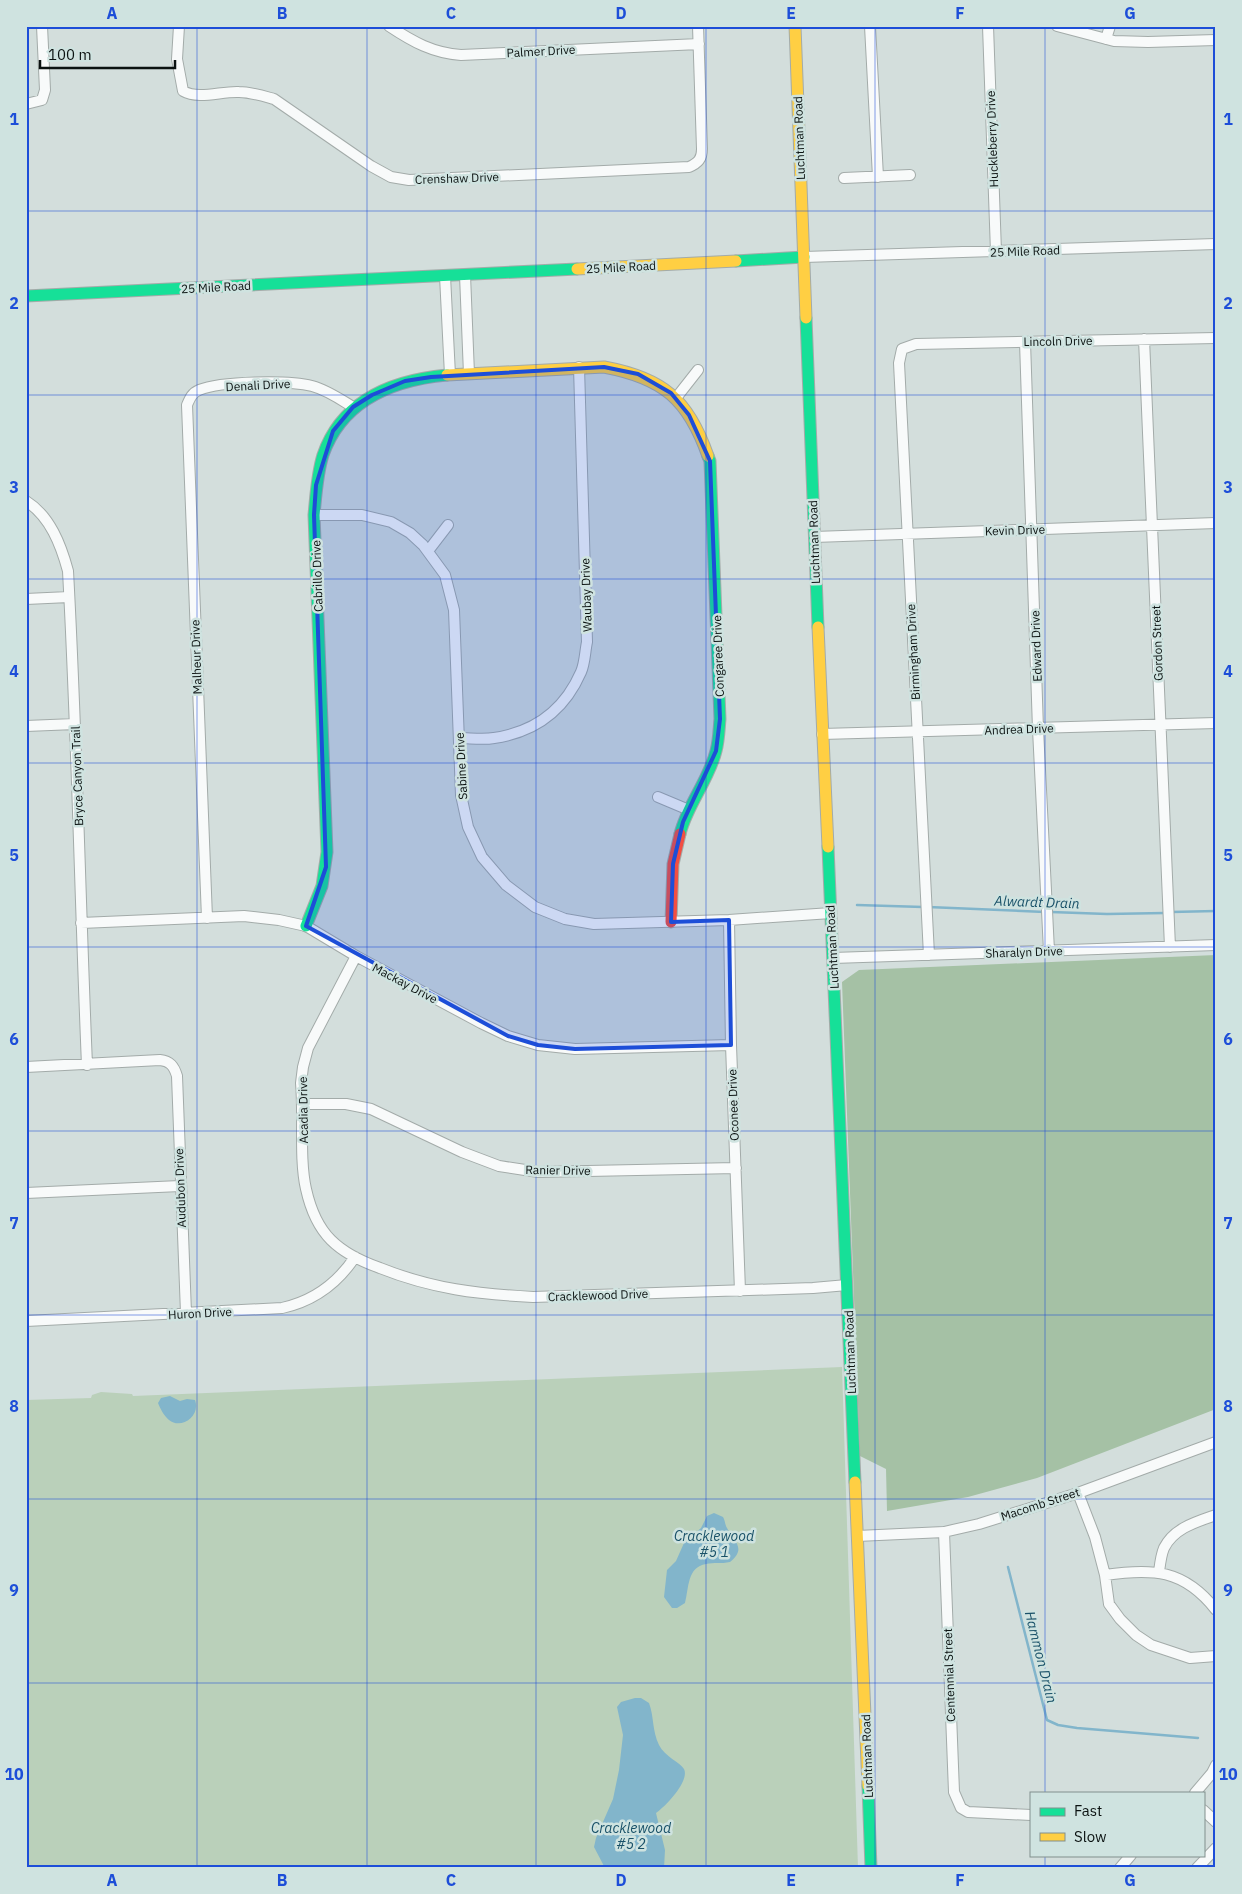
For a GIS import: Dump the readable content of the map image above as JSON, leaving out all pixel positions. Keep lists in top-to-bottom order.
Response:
{
  "streets": {
    "street": [
      "Palmer Drive",
      "Luchtman Road",
      "Huckleberry Drive",
      "Crenshaw Drive",
      "25 Mile Road",
      "Lincoln Drive",
      "Denali Drive",
      "Kevin Drive",
      "Cabrillo Drive",
      "Waubay Drive",
      "Gordon Street",
      "Edward Drive",
      "Birmingham Drive",
      "Congaree Drive",
      "Malheur Drive",
      "Andrea Drive",
      "Sabine Drive",
      "Bryce Canyon Trail",
      "Sharalyn Drive",
      "Mackay Drive",
      "Oconee Drive",
      "Acadia Drive",
      "Ranier Drive",
      "Audubon Drive",
      "Cracklewood Drive",
      "Huron Drive",
      "Macomb Street",
      "Centennial Street"
    ]
  },
  "crossings": [
    ["Palmer Drive", "Crenshaw Drive"],
    ["Luchtman Road", "25 Mile Road"],
    ["Luchtman Road", "Kevin Drive"],
    ["Luchtman Road", "Andrea Drive"],
    ["Luchtman Road", "Sabine Drive"],
    ["Luchtman Road", "Sharalyn Drive"],
    ["Luchtman Road", "Cracklewood Drive"],
    ["Luchtman Road", "Macomb Street"],
    ["Huckleberry Drive", "25 Mile Road"],
    ["Lincoln Drive", "Gordon Street"],
    ["Lincoln Drive", "Edward Drive"],
    ["Lincoln Drive", "Birmingham Drive"],
    ["Denali Drive", "Cabrillo Drive"],
    ["Denali Drive", "Malheur Drive"],
    ["Kevin Drive", "Gordon Street"],
    ["Kevin Drive", "Edward Drive"],
    ["Kevin Drive", "Birmingham Drive"],
    ["Cabrillo Drive", "Waubay Drive"],
    ["Cabrillo Drive", "Congaree Drive"],
    ["Cabrillo Drive", "Sabine Drive"],
    ["Cabrillo Drive", "Mackay Drive"],
    ["Waubay Drive", "Sabine Drive"],
    ["Gordon Street", "Andrea Drive"],
    ["Gordon Street", "Sharalyn Drive"],
    ["Edward Drive", "Andrea Drive"],
    ["Edward Drive", "Sharalyn Drive"],
    ["Birmingham Drive", "Andrea Drive"],
    ["Birmingham Drive", "Sharalyn Drive"],
    ["Congaree Drive", "Sabine Drive"],
    ["Malheur Drive", "Mackay Drive"],
    ["Sabine Drive", "Oconee Drive"],
    ["Bryce Canyon Trail", "Mackay Drive"],
    ["Bryce Canyon Trail", "Audubon Drive"],
    ["Mackay Drive", "Oconee Drive"],
    ["Mackay Drive", "Acadia Drive"],
    ["Oconee Drive", "Ranier Drive"],
    ["Oconee Drive", "Cracklewood Drive"],
    ["Acadia Drive", "Ranier Drive"],
    ["Acadia Drive", "Cracklewood Drive"],
    ["Acadia Drive", "Huron Drive"],
    ["Audubon Drive", "Huron Drive"],
    ["Cracklewood Drive", "Huron Drive"],
    ["Macomb Street", "Centennial Street"]
  ],
  "water": [
    "Alwardt Drain",
    "Cracklewood #5 1",
    "Hammon Drain",
    "Cracklewood #5 2"
  ],
  "legend": ["Fast", "Slow"],
  "scale_bar": "100 m",
  "grid": {
    "columns": [
      "A",
      "B",
      "C",
      "D",
      "E",
      "F",
      "G"
    ],
    "rows": [
      "1",
      "2",
      "3",
      "4",
      "5",
      "6",
      "7",
      "8",
      "9",
      "10"
    ]
  }
}
